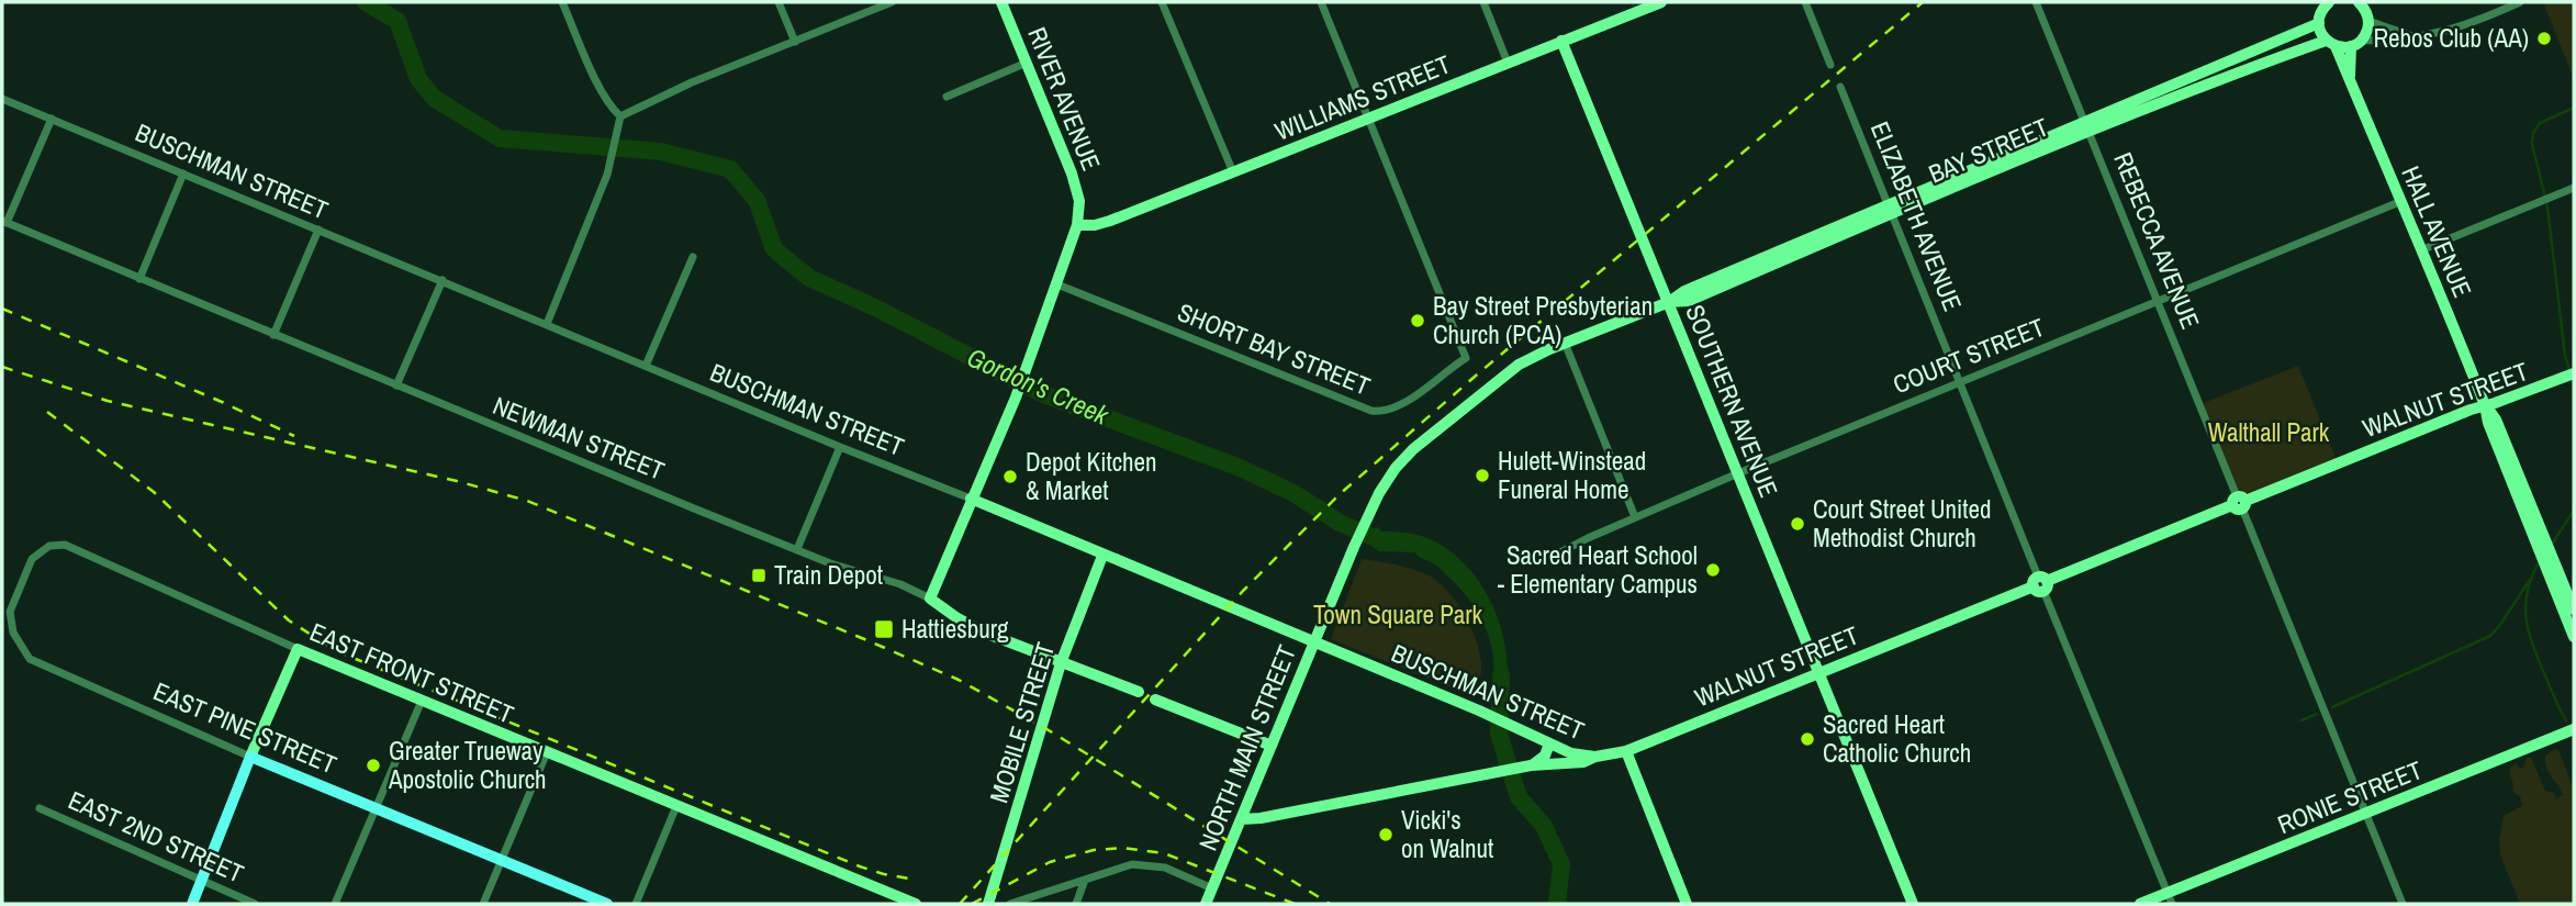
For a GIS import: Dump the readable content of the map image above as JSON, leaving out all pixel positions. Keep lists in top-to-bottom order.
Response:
{
  "streets": {
    "main road": ["EAST PINE STREET"],
    "street": [
      "WILLIAMS STREET",
      "RIVER AVENUE",
      "BAY STREET",
      "BUSCHMAN STREET",
      "ELIZABETH AVENUE",
      "HALL AVENUE",
      "REBECCA AVENUE",
      "SHORT BAY STREET",
      "COURT STREET",
      "WALNUT STREET",
      "SOUTHERN AVENUE",
      "NEWMAN STREET",
      "EAST FRONT STREET",
      "MOBILE STREET",
      "NORTH MAIN STREET",
      "RONIE STREET",
      "EAST 2ND STREET"
    ]
  },
  "crossings": [
    ["WILLIAMS STREET", "RIVER AVENUE"],
    ["WILLIAMS STREET", "SHORT BAY STREET"],
    ["WILLIAMS STREET", "SOUTHERN AVENUE"],
    ["RIVER AVENUE", "BUSCHMAN STREET"],
    ["RIVER AVENUE", "SHORT BAY STREET"],
    ["RIVER AVENUE", "NEWMAN STREET"],
    ["BAY STREET", "ELIZABETH AVENUE"],
    ["BAY STREET", "HALL AVENUE"],
    ["BAY STREET", "REBECCA AVENUE"],
    ["BAY STREET", "SOUTHERN AVENUE"],
    ["BAY STREET", "NORTH MAIN STREET"],
    ["BUSCHMAN STREET", "WALNUT STREET"],
    ["BUSCHMAN STREET", "MOBILE STREET"],
    ["BUSCHMAN STREET", "NORTH MAIN STREET"],
    ["ELIZABETH AVENUE", "COURT STREET"],
    ["ELIZABETH AVENUE", "WALNUT STREET"],
    ["ELIZABETH AVENUE", "RONIE STREET"],
    ["HALL AVENUE", "COURT STREET"],
    ["HALL AVENUE", "WALNUT STREET"],
    ["REBECCA AVENUE", "COURT STREET"],
    ["REBECCA AVENUE", "WALNUT STREET"],
    ["REBECCA AVENUE", "RONIE STREET"],
    ["COURT STREET", "SOUTHERN AVENUE"],
    ["WALNUT STREET", "SOUTHERN AVENUE"],
    ["WALNUT STREET", "NORTH MAIN STREET"],
    ["NEWMAN STREET", "MOBILE STREET"],
    ["EAST FRONT STREET", "EAST PINE STREET"]
  ],
  "water": ["Gordon's Creek"],
  "parks": ["Walthall Park", "Town Square Park"],
  "places": {
    "other": [
      "Rebos Club (AA)",
      "Bay Street Presbyterian Church (PCA)",
      "Hulett-Winstead Funeral Home",
      "Depot Kitchen & Market",
      "Court Street United Methodist Church",
      "Sacred Heart School - Elementary Campus",
      "Sacred Heart Catholic Church",
      "Greater Trueway Apostolic Church",
      "Vicki's on Walnut"
    ],
    "transit": ["Train Depot", "Hattiesburg"]
  }
}
